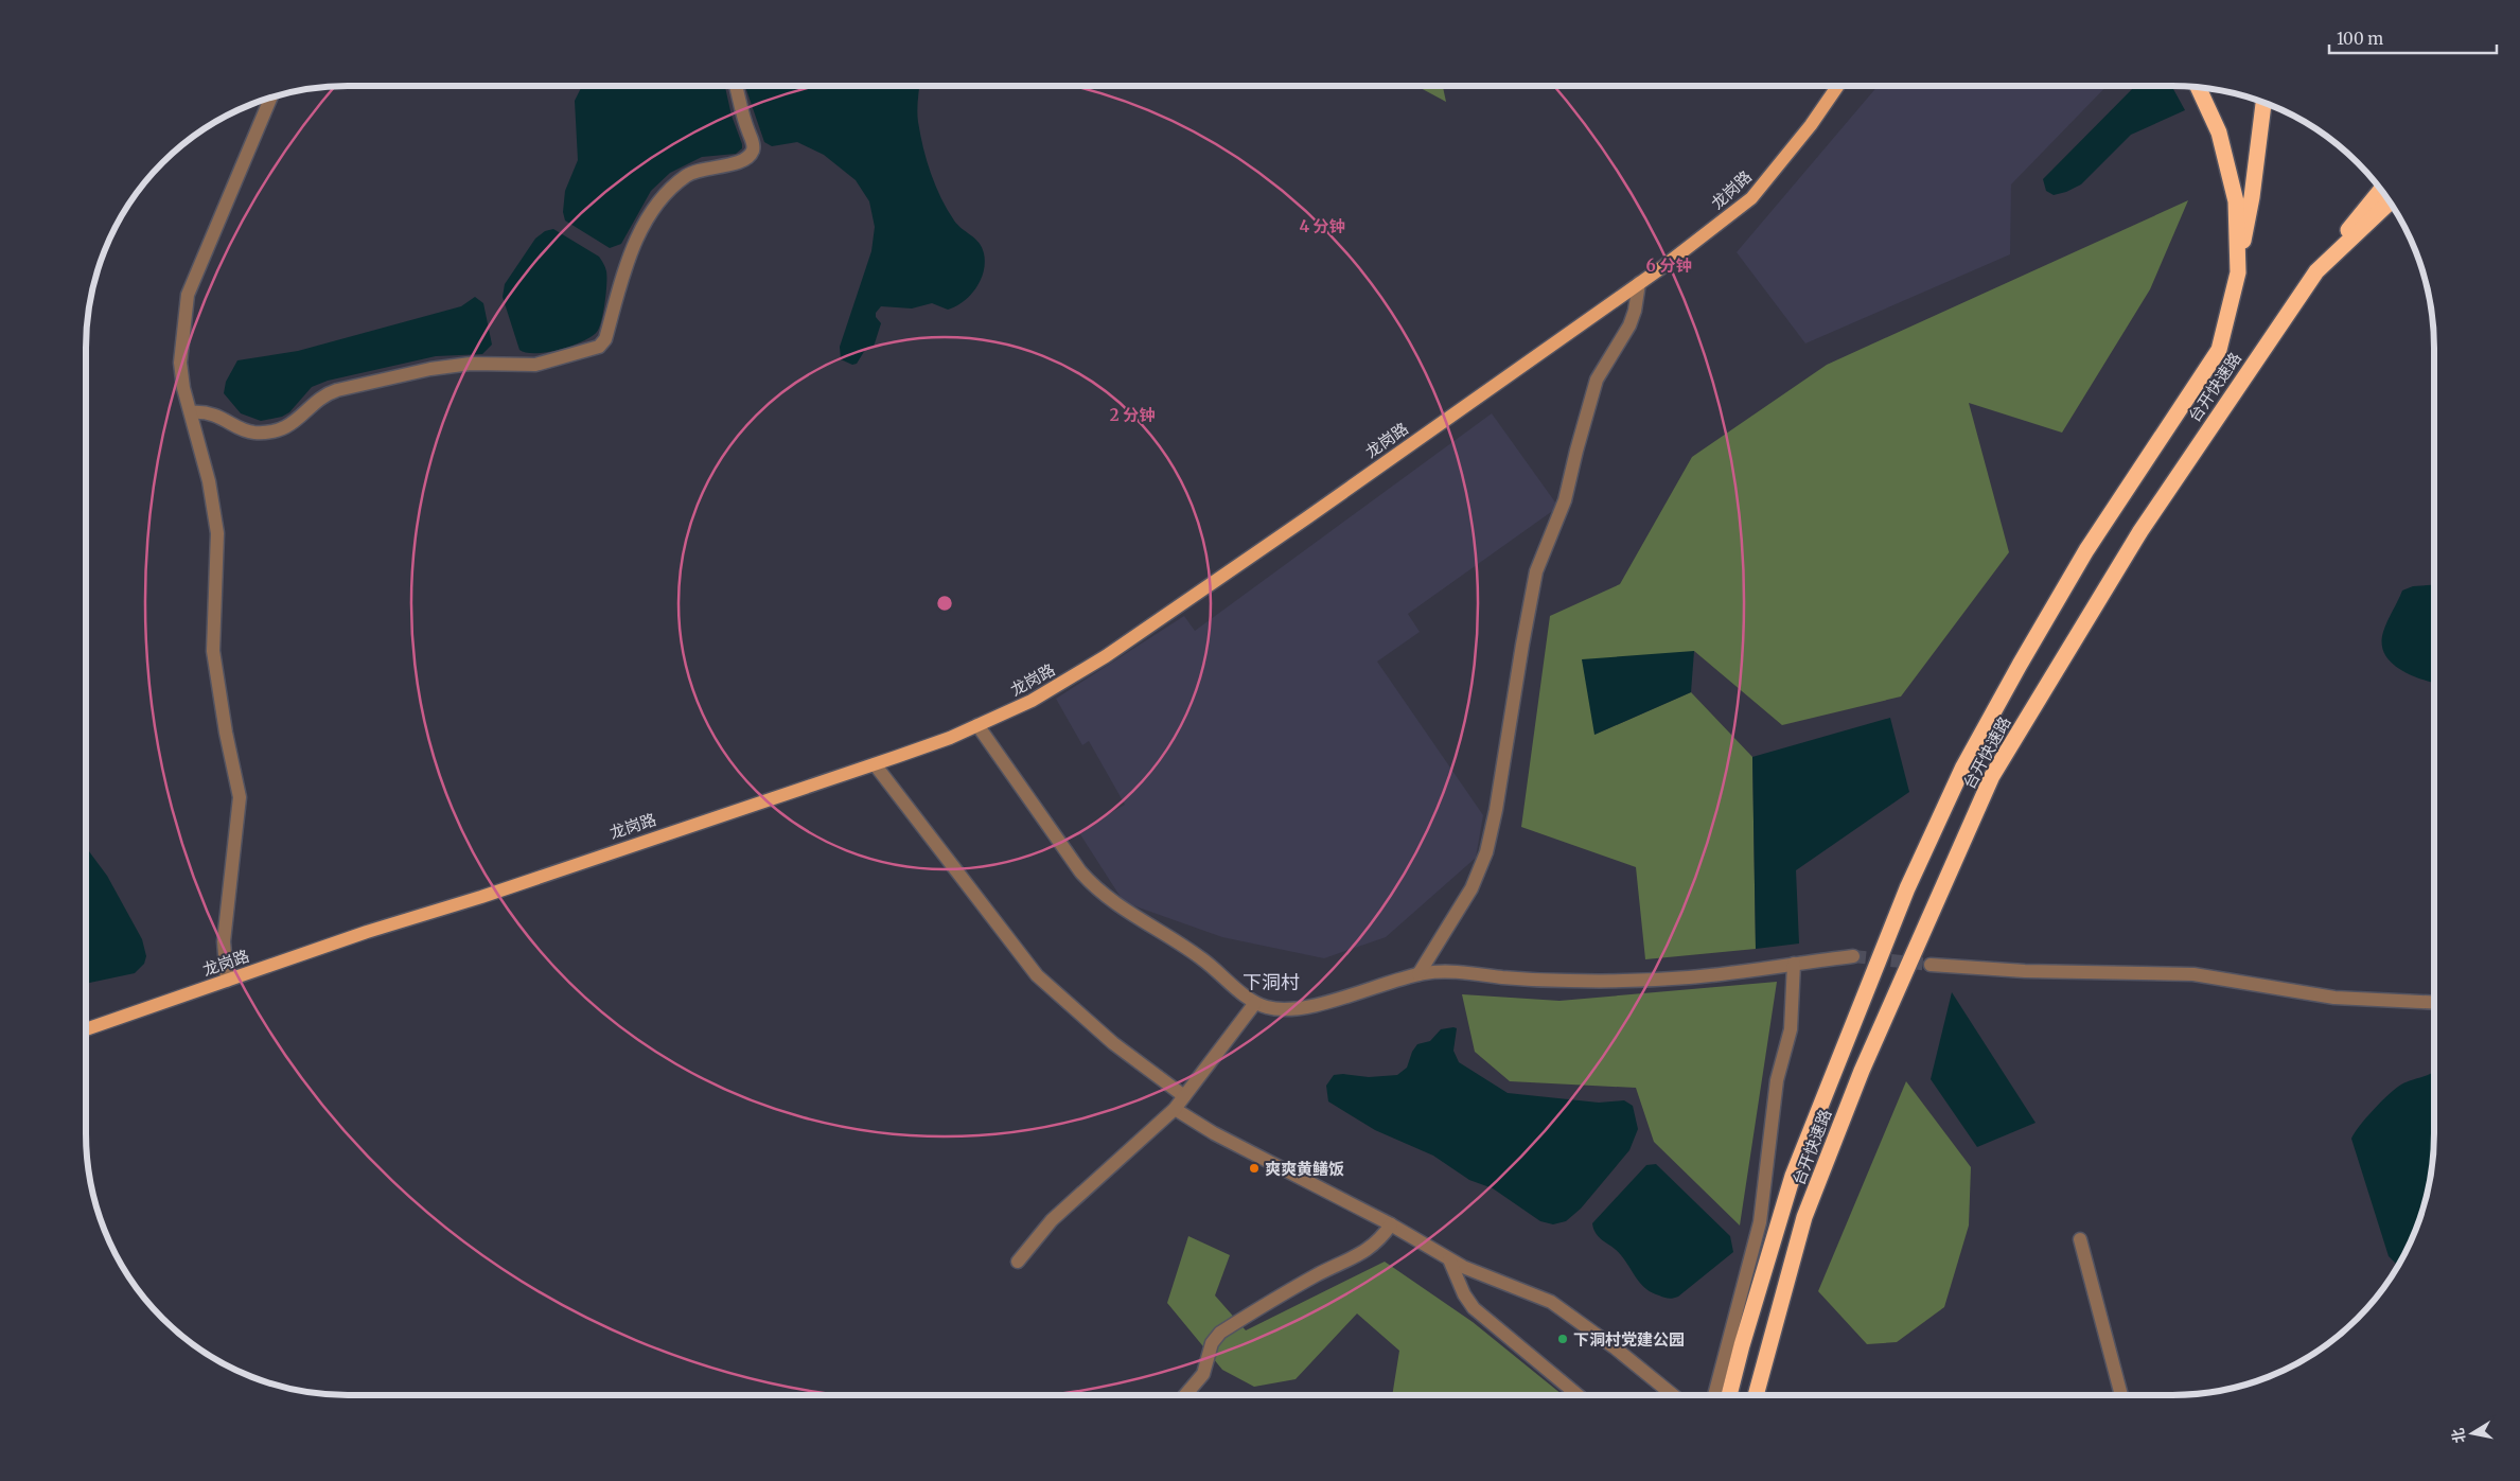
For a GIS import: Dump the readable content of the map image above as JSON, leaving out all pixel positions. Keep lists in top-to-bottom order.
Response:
{
  "streets": {
    "highway": ["台开快速路"],
    "main road": ["龙岗路"]
  },
  "districts": ["下洞村"],
  "places": ["爽爽黄鳝饭", "下洞村党建公园"],
  "scale_bar": "100 m",
  "north": "left",
  "rings": ["4 分钟", "6 分钟", "2 分钟"]
}
